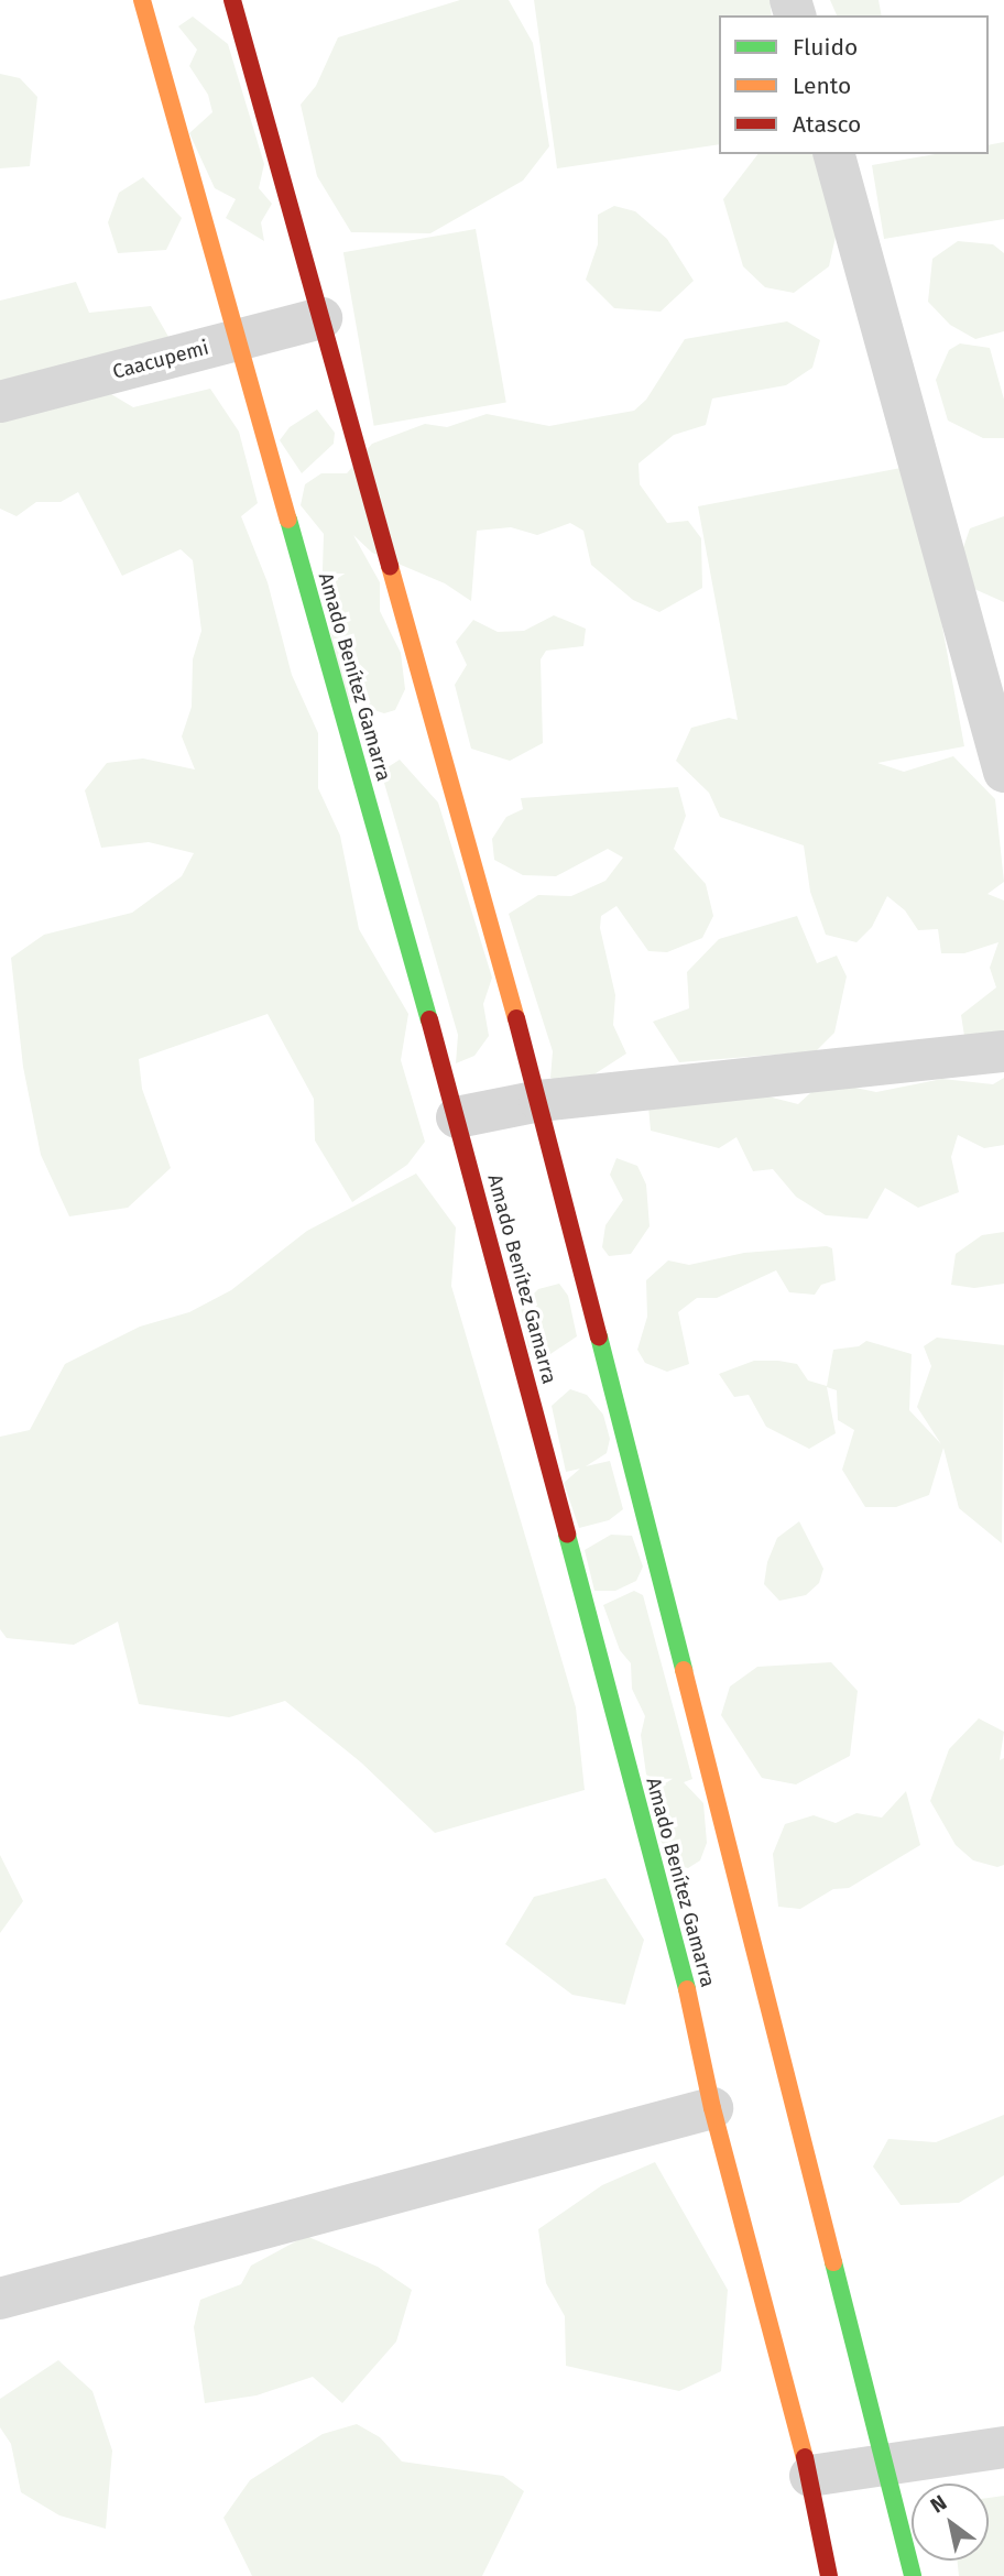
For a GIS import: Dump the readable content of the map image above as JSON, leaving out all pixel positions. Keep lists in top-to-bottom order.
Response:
{
  "streets": {
    "main road": ["Amado Benítez Gamarra"],
    "street": ["Caacupemi"]
  },
  "crossings": [
    ["Caacupemi", "Amado Benítez Gamarra"]
  ],
  "legend": ["Fluido", "Lento", "Atasco"],
  "north": "top left"
}
